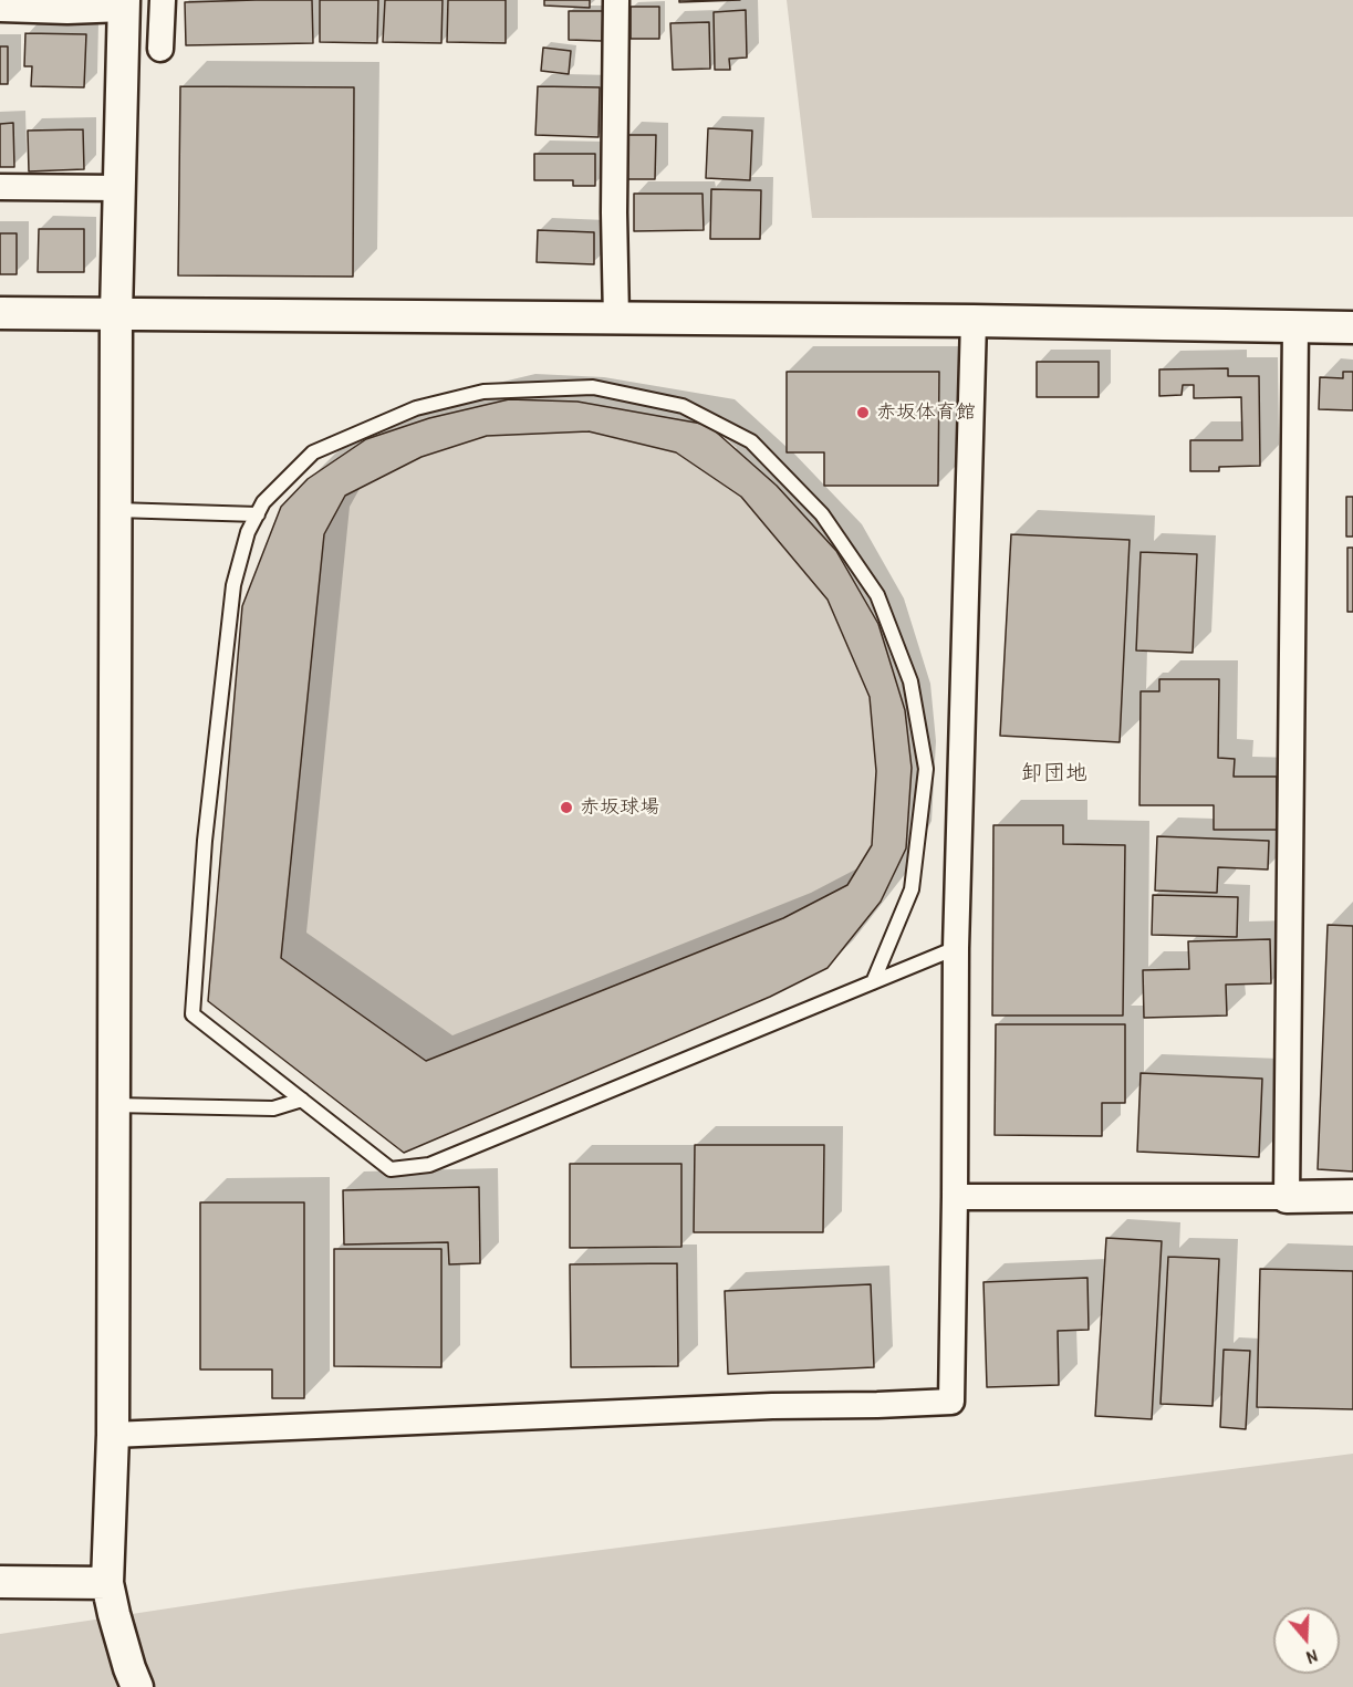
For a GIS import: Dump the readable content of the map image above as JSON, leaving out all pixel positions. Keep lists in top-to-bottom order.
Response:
{
  "districts": ["卸団地"],
  "places": ["赤坂体育館", "赤坂球場"],
  "north": "bottom"
}
